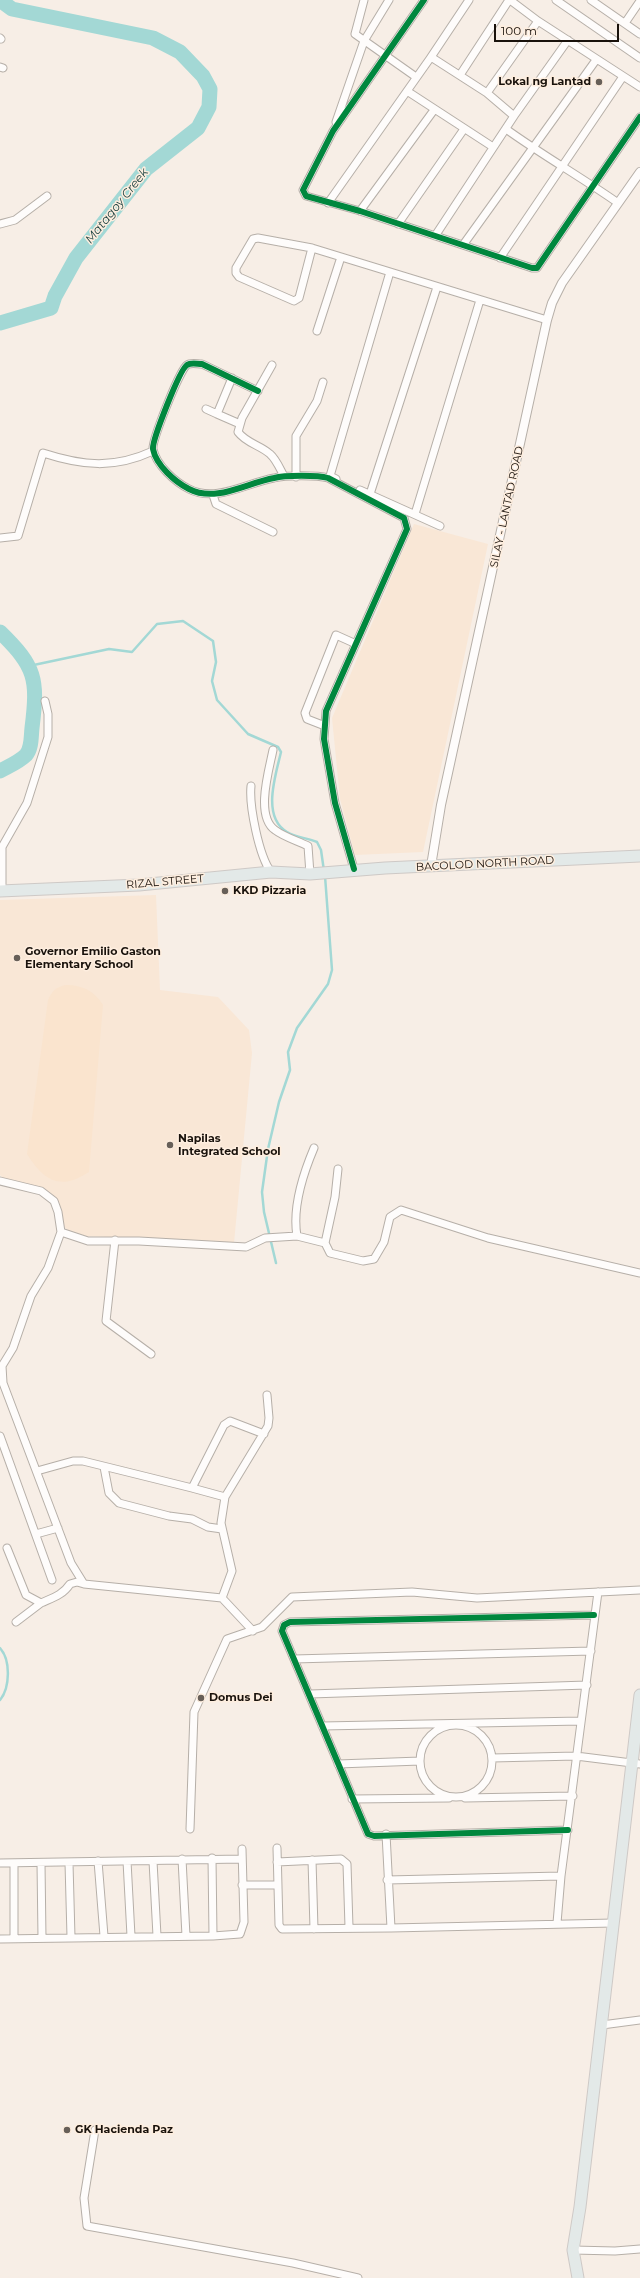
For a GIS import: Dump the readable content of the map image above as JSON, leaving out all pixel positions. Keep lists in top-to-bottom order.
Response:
{
  "streets": {
    "main road": ["BACOLOD NORTH ROAD", "RIZAL STREET"],
    "street": ["SILAY - LANTAD ROAD"]
  },
  "crossings": [
    ["SILAY - LANTAD ROAD", "BACOLOD NORTH ROAD"],
    ["BACOLOD NORTH ROAD", "RIZAL STREET"]
  ],
  "water": ["Matagoy Creek"],
  "places": [
    "Lokal ng Lantad",
    "KKD Pizzaria",
    "Governor Emilio Gaston Elementary School",
    "Napilas Integrated School",
    "Domus Dei",
    "GK Hacienda Paz"
  ],
  "scale_bar": "100 m"
}
